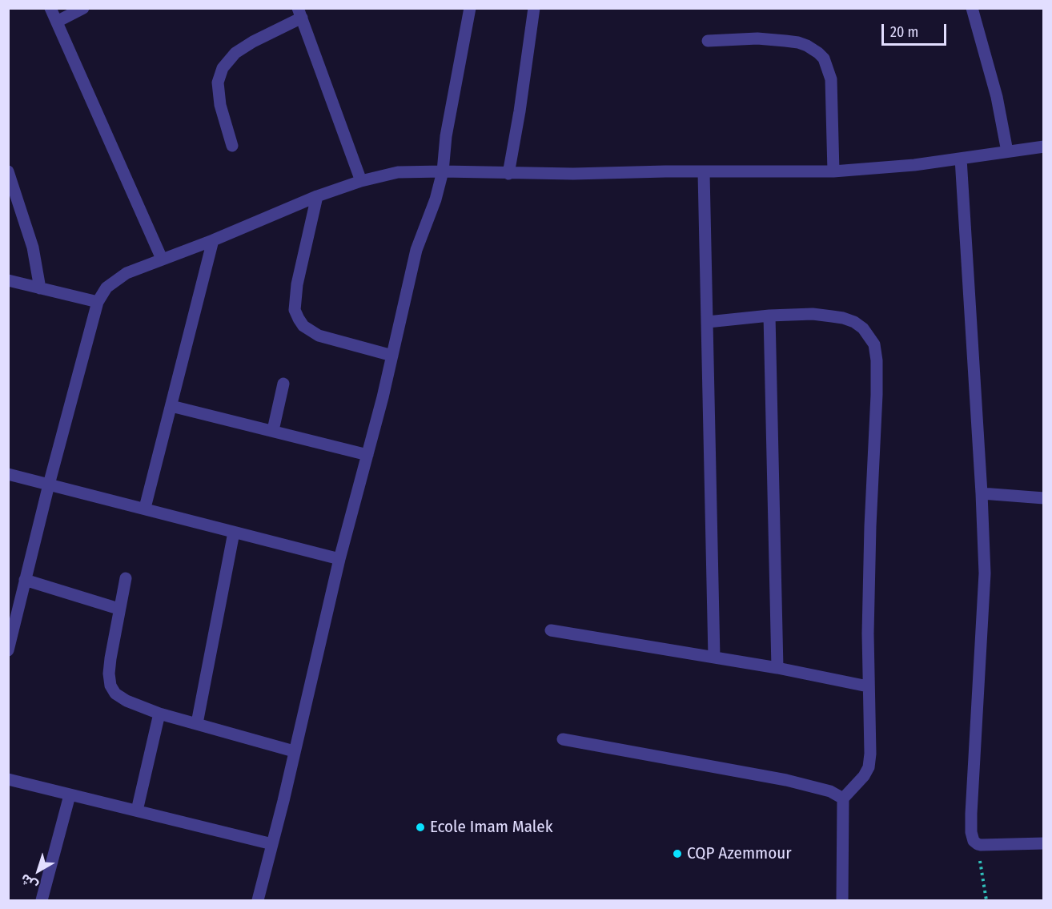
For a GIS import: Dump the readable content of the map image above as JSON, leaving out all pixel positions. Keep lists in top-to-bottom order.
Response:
{
  "places": ["Ecole Imam Malek", "CQP Azemmour"],
  "scale_bar": "20 m",
  "north": "bottom left"
}
